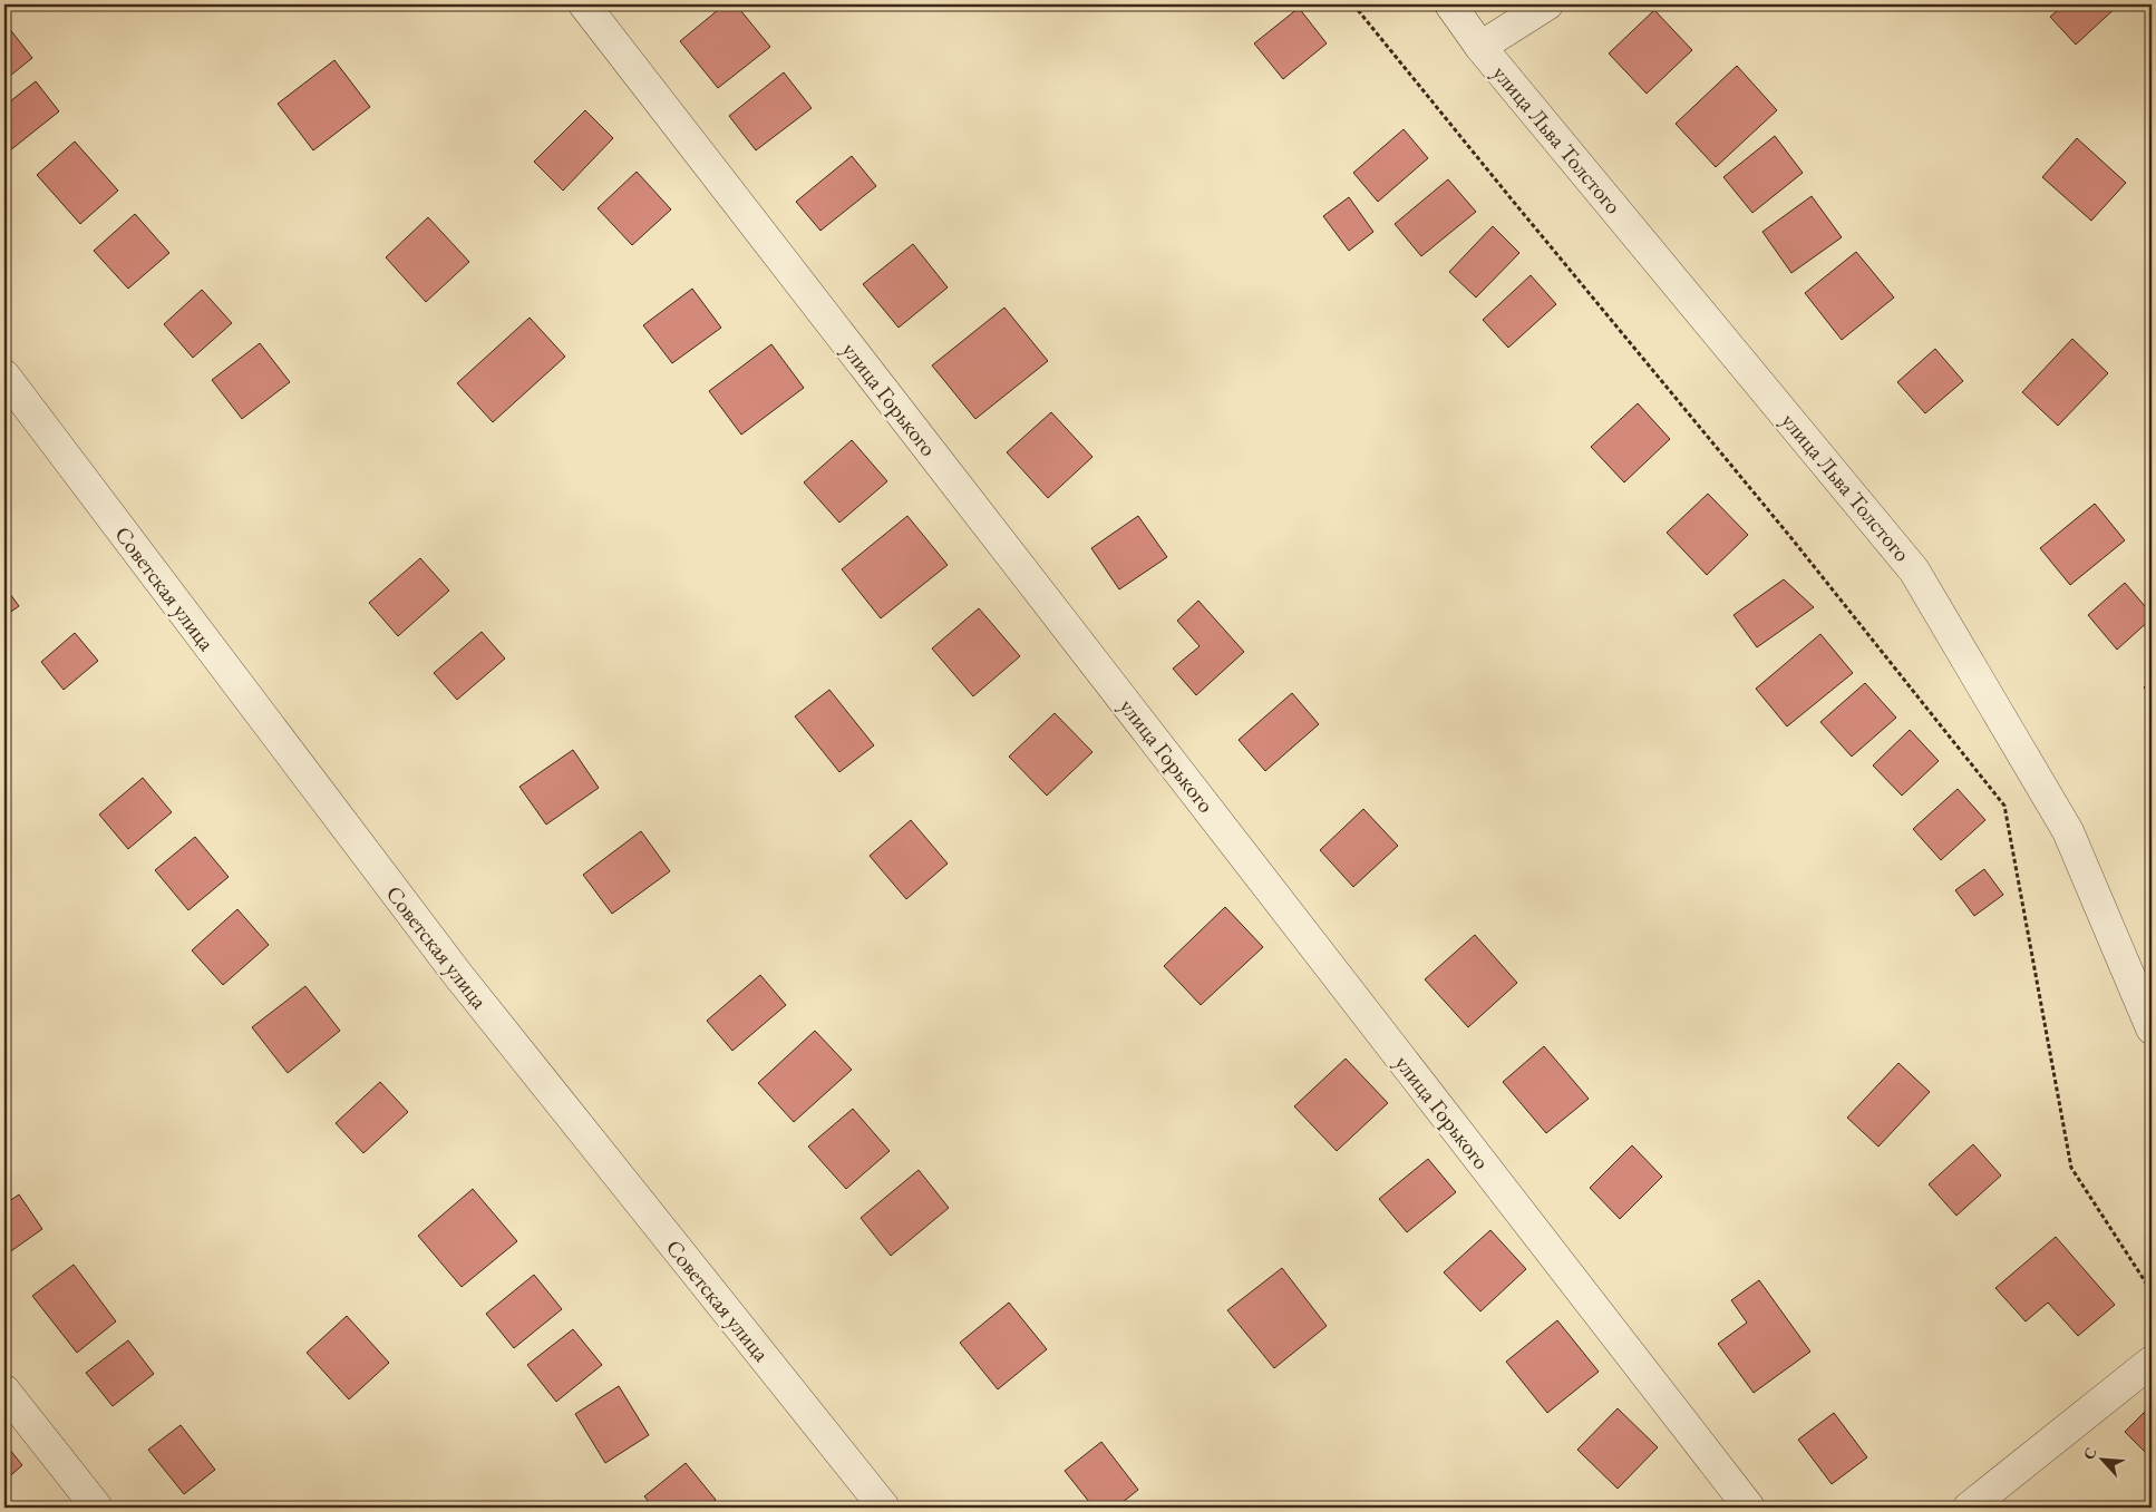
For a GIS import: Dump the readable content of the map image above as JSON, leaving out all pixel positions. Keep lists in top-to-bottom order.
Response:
{
  "streets": {
    "street": ["улица Льва Толстого", "улица Горького", "Советская улица"]
  },
  "north": "top left"
}
